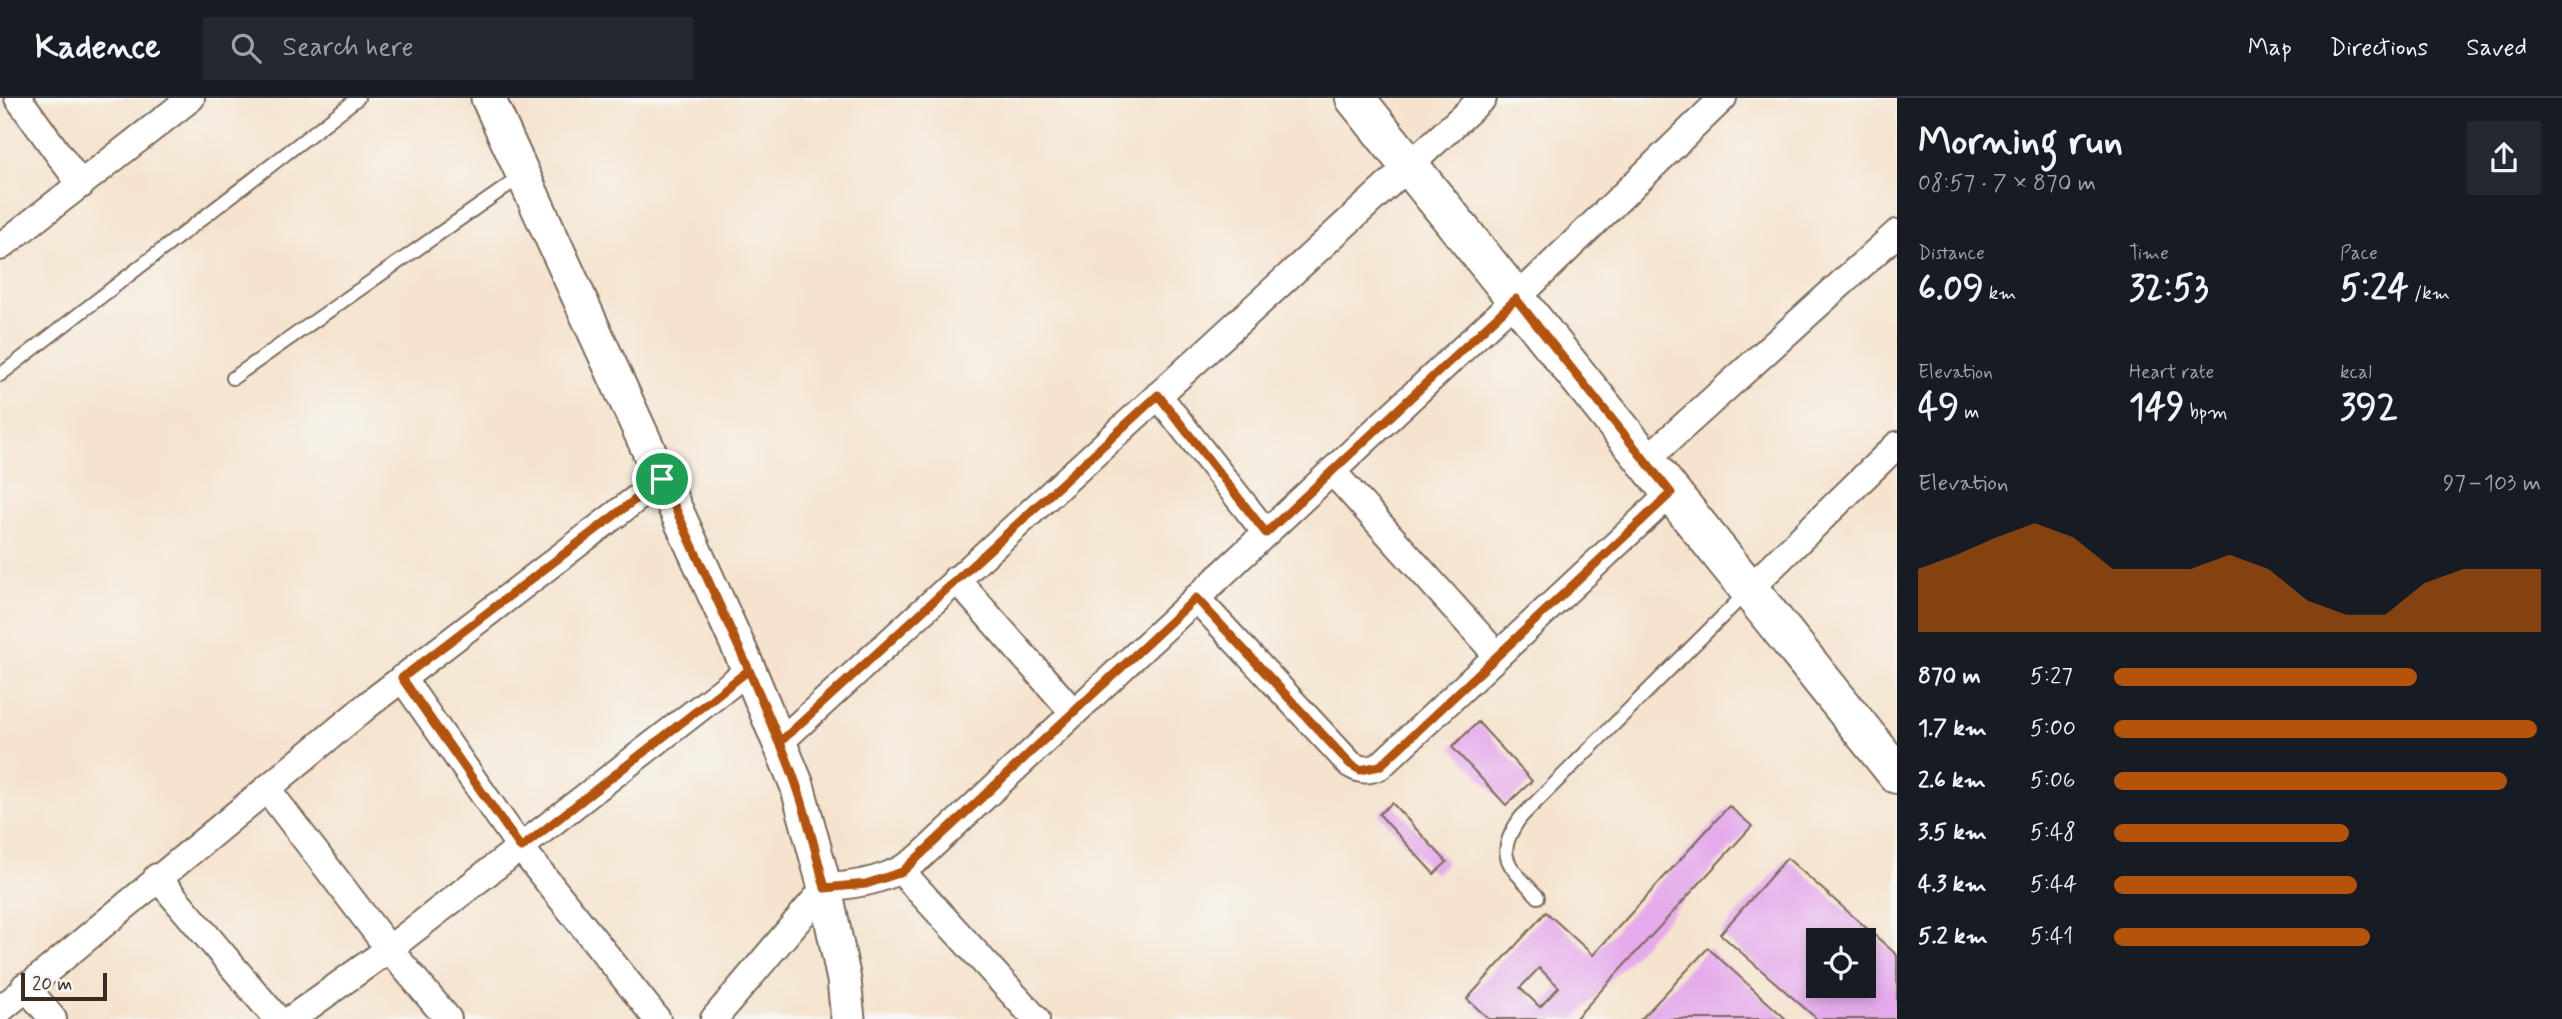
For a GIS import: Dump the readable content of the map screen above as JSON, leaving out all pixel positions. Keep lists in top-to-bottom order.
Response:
{
  "scale_bar": "20 m",
  "page": {
    "header": "Kadence",
    "search": "Search here",
    "nav": ["Map", "Directions", "Saved"],
    "heading": ["Morning run", "08:57 · 7 × 870 m"],
    "stats": [
      ["Distance", "6.09 km"],
      ["Time", "32:53"],
      ["Pace", "5:24 /km"],
      ["Elevation", "49 m"],
      ["Heart rate", "149 bpm"],
      ["kcal", "392"]
    ],
    "chart": ["Elevation", "97–103 m"],
    "list": [
      {
        "name": "870 m",
        "note": "5:27"
      },
      {
        "name": "1.7 km",
        "note": "5:00"
      },
      {
        "name": "2.6 km",
        "note": "5:06"
      },
      {
        "name": "3.5 km",
        "note": "5:48"
      },
      {
        "name": "4.3 km",
        "note": "5:44"
      },
      {
        "name": "5.2 km",
        "note": "5:41"
      }
    ],
    "scale": "20 m"
  }
}
